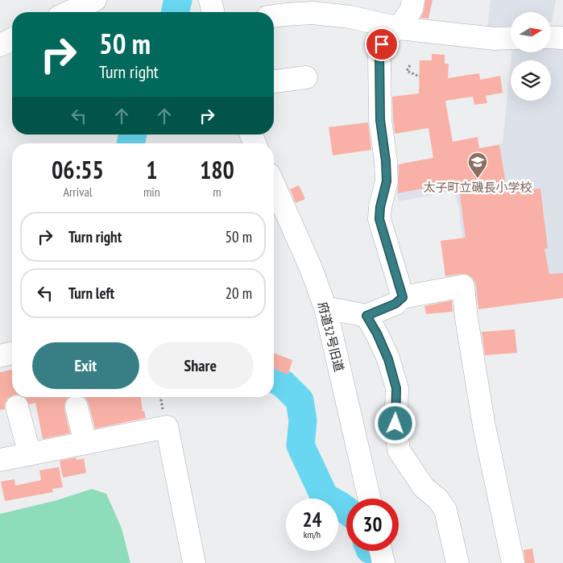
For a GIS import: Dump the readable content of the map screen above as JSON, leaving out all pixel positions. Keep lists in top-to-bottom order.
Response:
{
  "streets": {
    "street": ["府道32号旧道"]
  },
  "places": {
    "school or university": ["太子町立磯長小学校"]
  },
  "north": "right",
  "page": {
    "turn": ["50 m", "Turn right"],
    "eta": [
      "06:55",
      "Arrival",
      "1",
      "min",
      "180",
      "m"
    ],
    "list": [
      {
        "name": "Turn right",
        "value": "50 m"
      },
      {
        "name": "Turn left",
        "value": "20 m"
      }
    ],
    "buttons": ["Exit", "Share"],
    "speed": "24 km/h",
    "limit": "30"
  }
}
